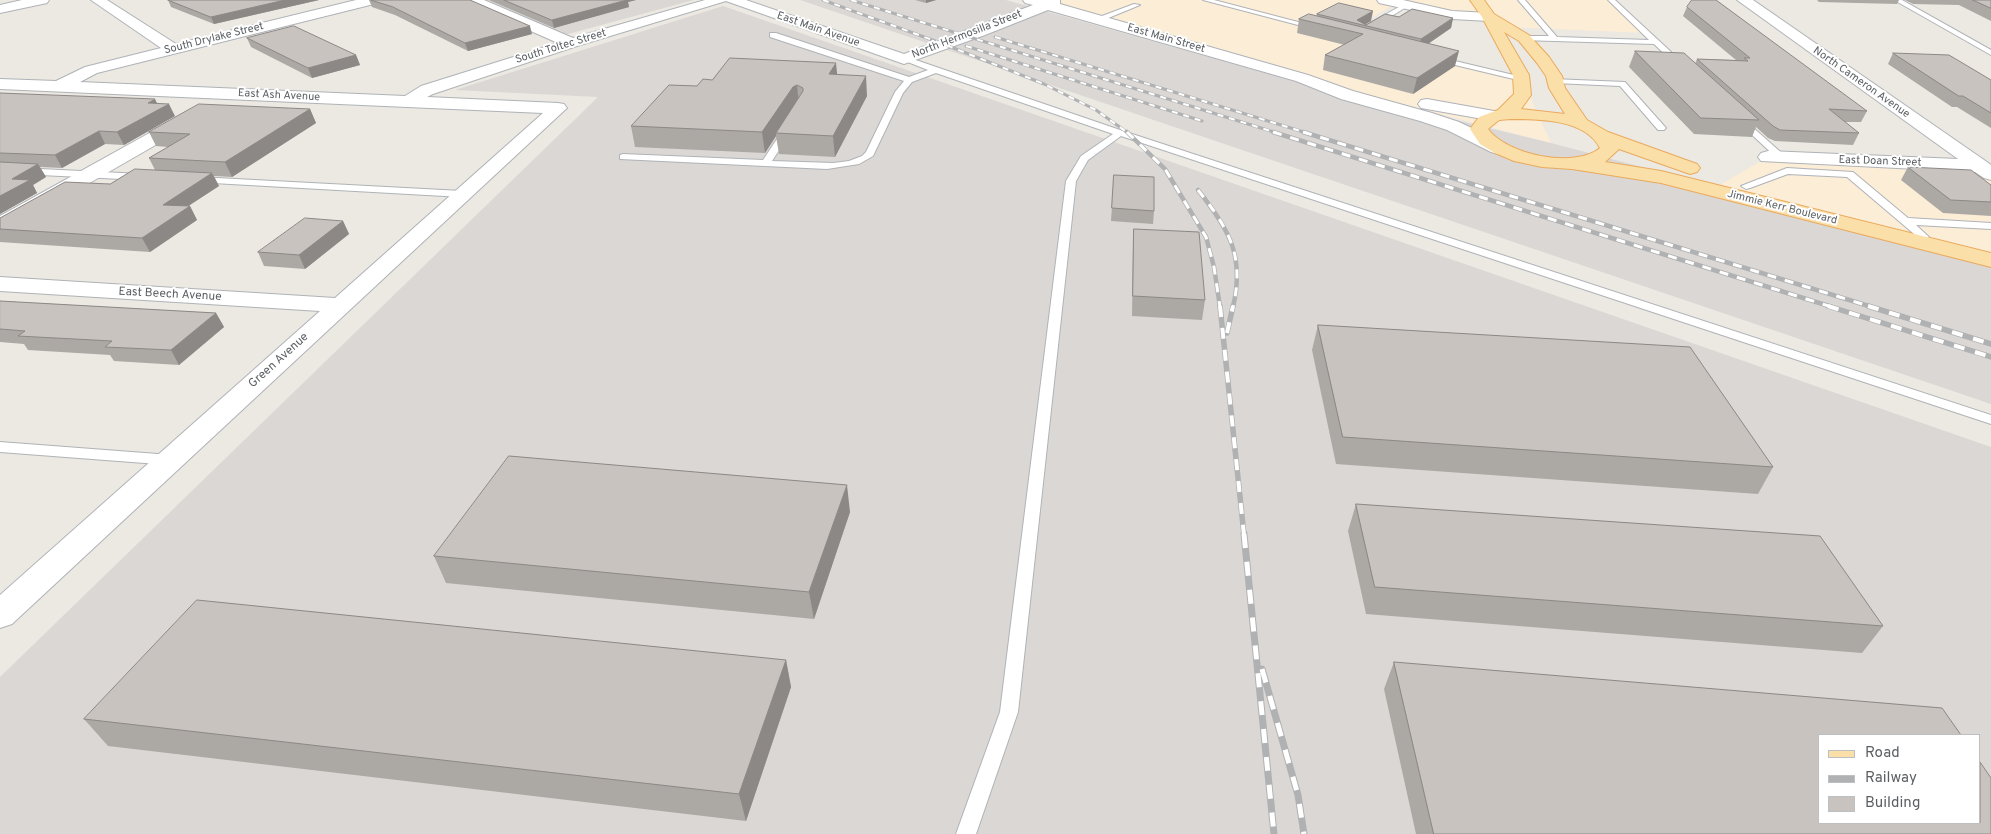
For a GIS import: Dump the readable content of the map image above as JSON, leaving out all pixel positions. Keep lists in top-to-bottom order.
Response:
{
  "streets": {
    "main road": ["Jimmie Kerr Boulevard"],
    "street": [
      "East Main Avenue",
      "North Hermosilla Street",
      "South Drylake Street",
      "East Main Street",
      "South Toltec Street",
      "North Cameron Avenue",
      "East Ash Avenue",
      "East Doan Street",
      "East Beech Avenue",
      "Green Avenue"
    ]
  },
  "crossings": [
    ["East Main Avenue", "North Hermosilla Street"],
    ["North Hermosilla Street", "East Main Street"],
    ["South Drylake Street", "East Ash Avenue"],
    ["South Toltec Street", "East Ash Avenue"],
    ["North Cameron Avenue", "East Doan Street"],
    ["East Ash Avenue", "Green Avenue"],
    ["East Beech Avenue", "Green Avenue"]
  ],
  "legend": ["Road", "Railway", "Building"]
}
